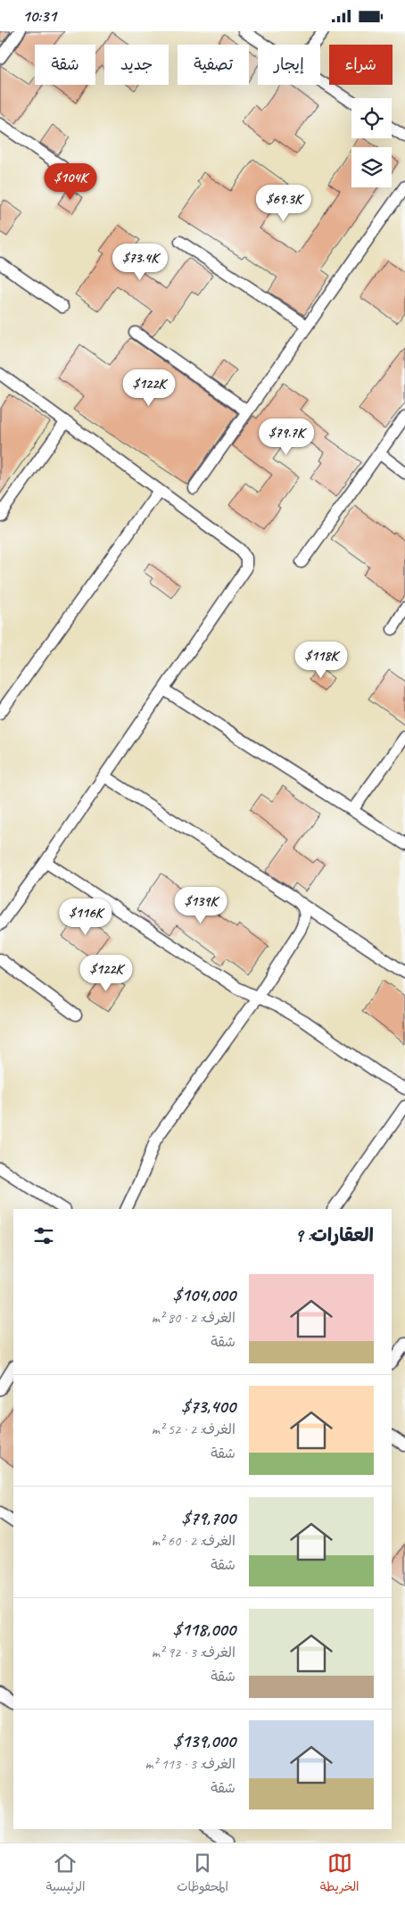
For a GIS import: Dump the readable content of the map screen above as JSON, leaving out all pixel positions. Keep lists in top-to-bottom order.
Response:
{
  "page": {
    "status": "10:31",
    "chip": [
      "شراء",
      "إيجار",
      "تصفية",
      "جديد",
      "شقة"
    ],
    "price": [
      "$104K",
      "$69.3K",
      "$73.4K",
      "$122K",
      "$79.7K",
      "$118K",
      "$139K",
      "$116K",
      "$122K"
    ],
    "heading": "العقارات: 9",
    "list": [
      {
        "name": "$104,000",
        "note": "الغرف: 2 · 80 m² · شقة"
      },
      {
        "name": "$73,400",
        "note": "الغرف: 2 · 52 m² · شقة"
      },
      {
        "name": "$79,700",
        "note": "الغرف: 2 · 60 m² · شقة"
      },
      {
        "name": "$118,000",
        "note": "الغرف: 3 · 92 m² · شقة"
      },
      {
        "name": "$139,000",
        "note": "الغرف: 3 · 113 m² · شقة"
      }
    ],
    "tabs": ["الخريطة", "المحفوظات", "الرئيسية"]
  }
}
